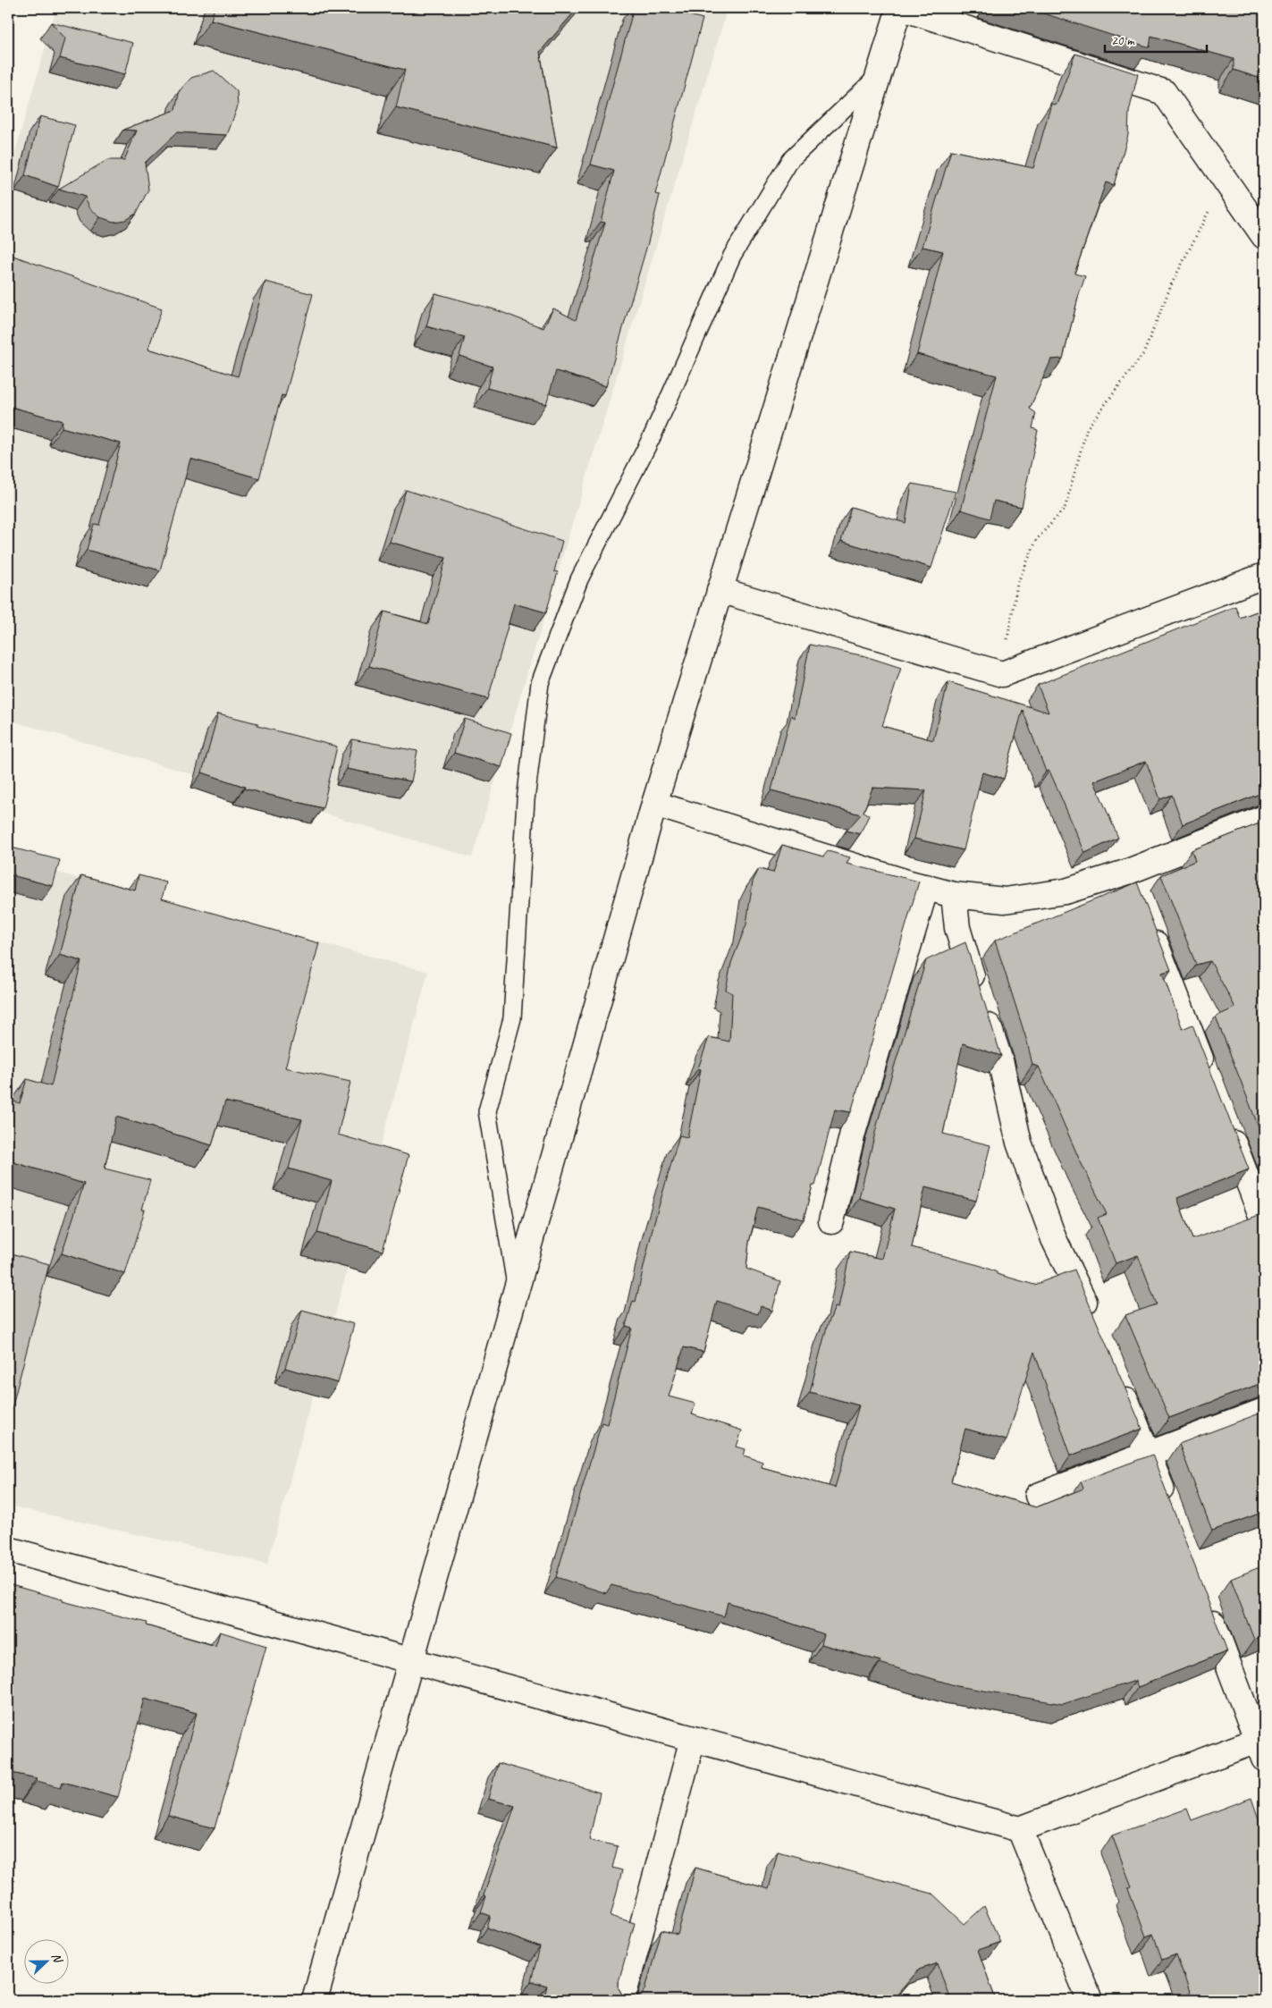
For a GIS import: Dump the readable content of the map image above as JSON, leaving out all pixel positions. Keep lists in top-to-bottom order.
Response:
{
  "scale_bar": "20 m",
  "north": "right"
}
